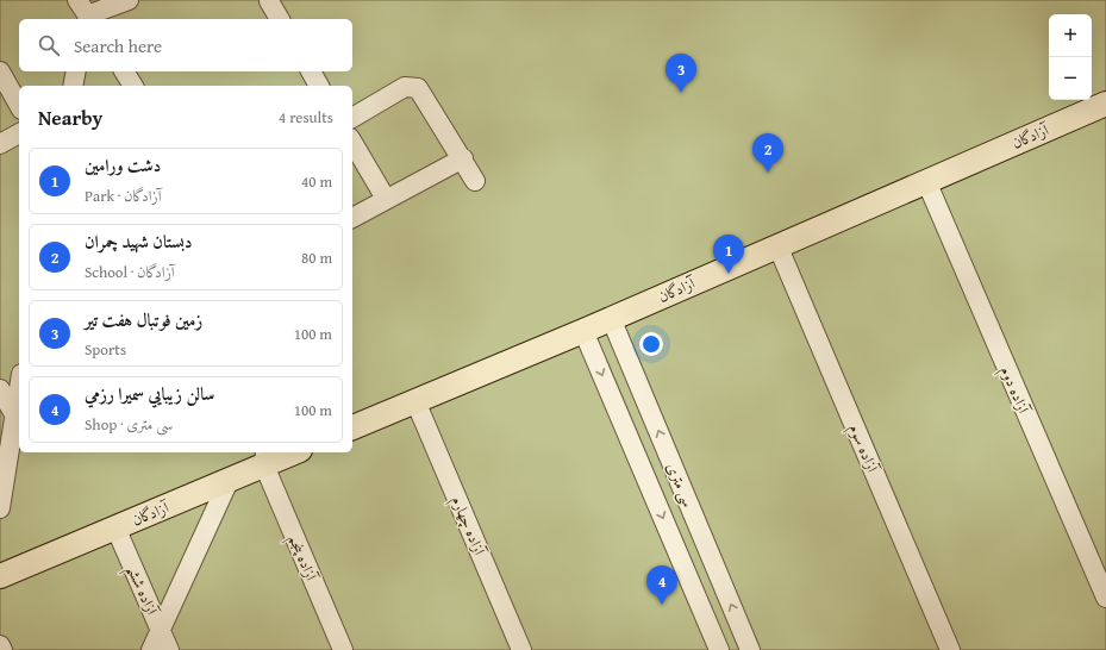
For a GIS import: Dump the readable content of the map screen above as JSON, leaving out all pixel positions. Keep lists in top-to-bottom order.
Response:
{
  "streets": {
    "main road": ["آزادگان"],
    "street": [
      "آزاده دوم",
      "آزاده سوم",
      "سی متری",
      "آزاده چهارم",
      "آزاده پنجم",
      "آزاده ششم"
    ]
  },
  "crossings": [
    ["آزادگان", "آزاده دوم"],
    ["آزادگان", "آزاده سوم"],
    ["آزادگان", "سی متری"],
    ["آزادگان", "آزاده چهارم"],
    ["آزادگان", "آزاده پنجم"],
    ["آزادگان", "آزاده ششم"]
  ],
  "page": {
    "map_buttons": ["+", "−"],
    "search": "Search here",
    "pins": [
      "3",
      "2",
      "1",
      "4"
    ],
    "heading": ["Nearby", "4 results"],
    "list": [
      {
        "mark": "1",
        "name": "دشت ورامین",
        "note": "Park · آزادگان",
        "value": "40 m"
      },
      {
        "mark": "2",
        "name": "دبستان شهید چمران",
        "note": "School · آزادگان",
        "value": "80 m"
      },
      {
        "mark": "3",
        "name": "زمین فوتبال هفت تیر",
        "note": "Sports",
        "value": "100 m"
      },
      {
        "mark": "4",
        "name": "سالن زيبايي سميرا رزمي",
        "note": "Shop · سی متری",
        "value": "100 m"
      }
    ]
  }
}
